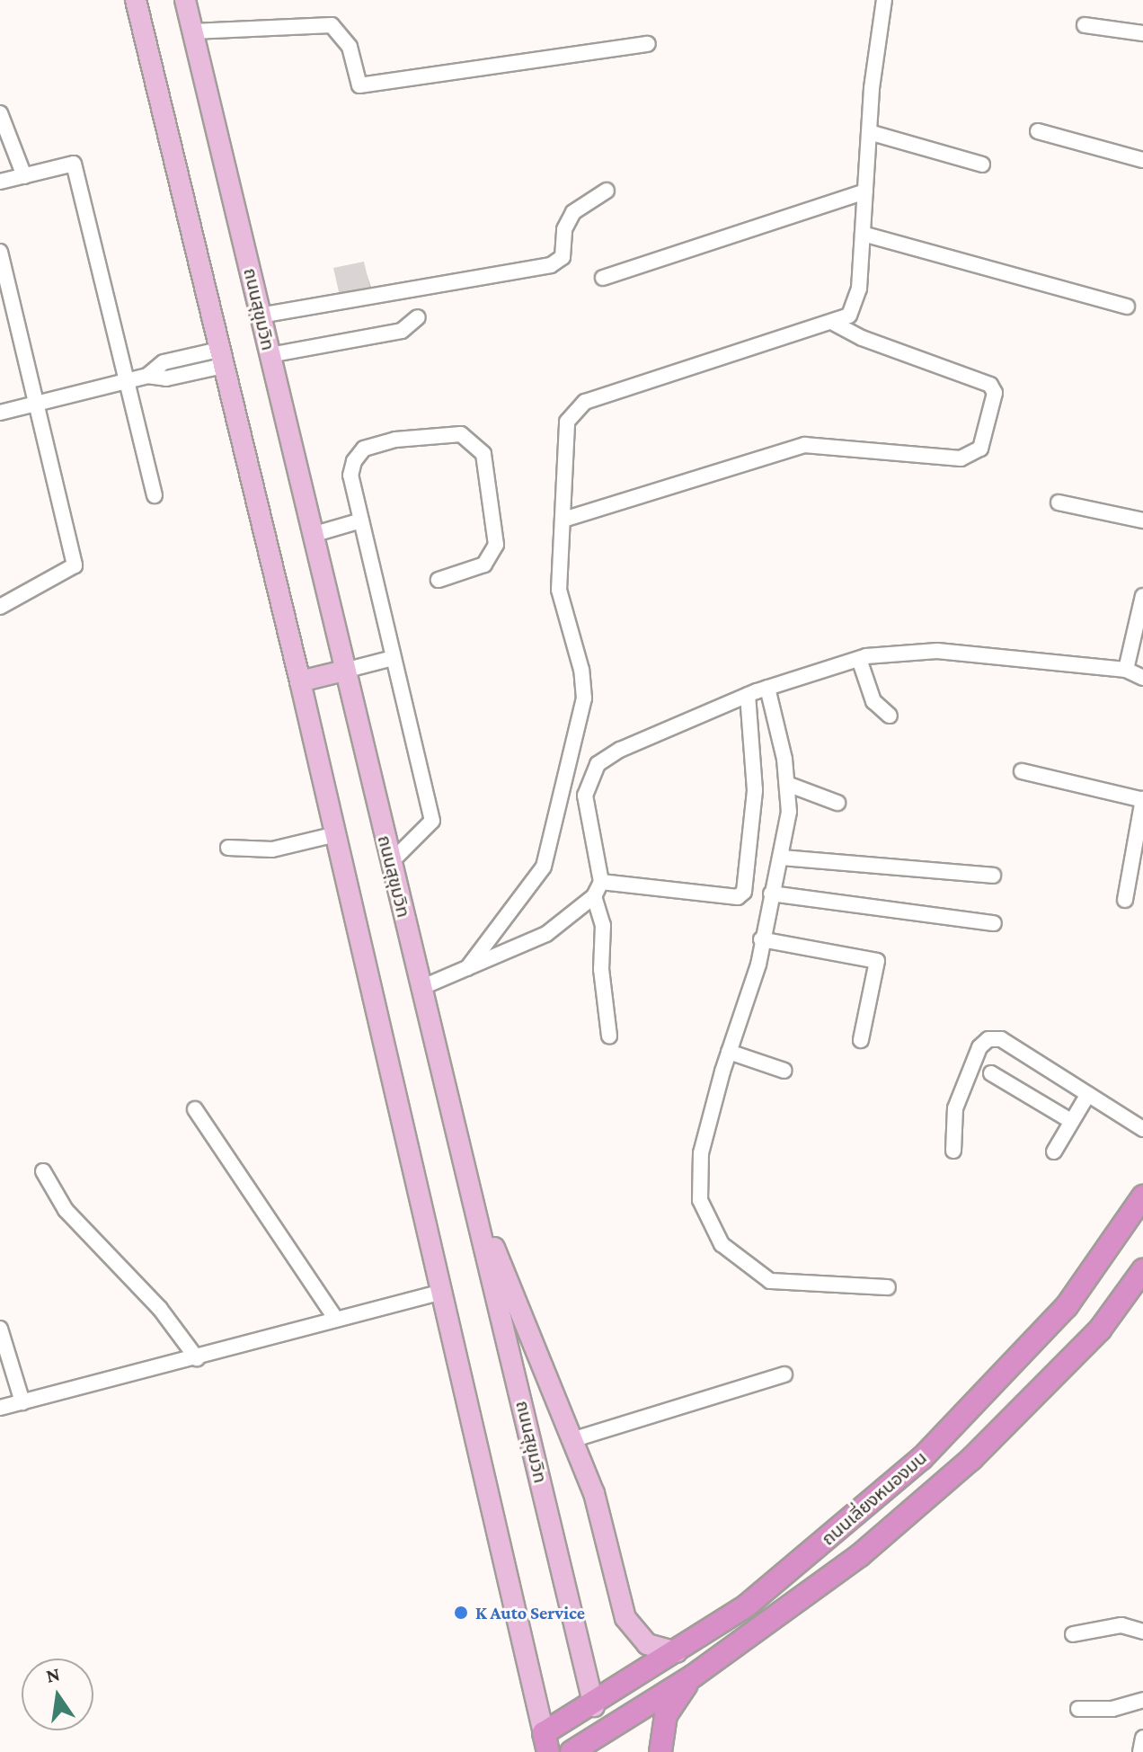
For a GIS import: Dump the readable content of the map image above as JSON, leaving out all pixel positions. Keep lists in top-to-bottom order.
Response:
{
  "streets": {
    "highway": ["ถนนสุขุมวิท", "ถนนเลี่ยงหนองมน"]
  },
  "crossings": [
    ["ถนนสุขุมวิท", "ถนนเลี่ยงหนองมน"]
  ],
  "places": ["K Auto Service"],
  "north": "top"
}
